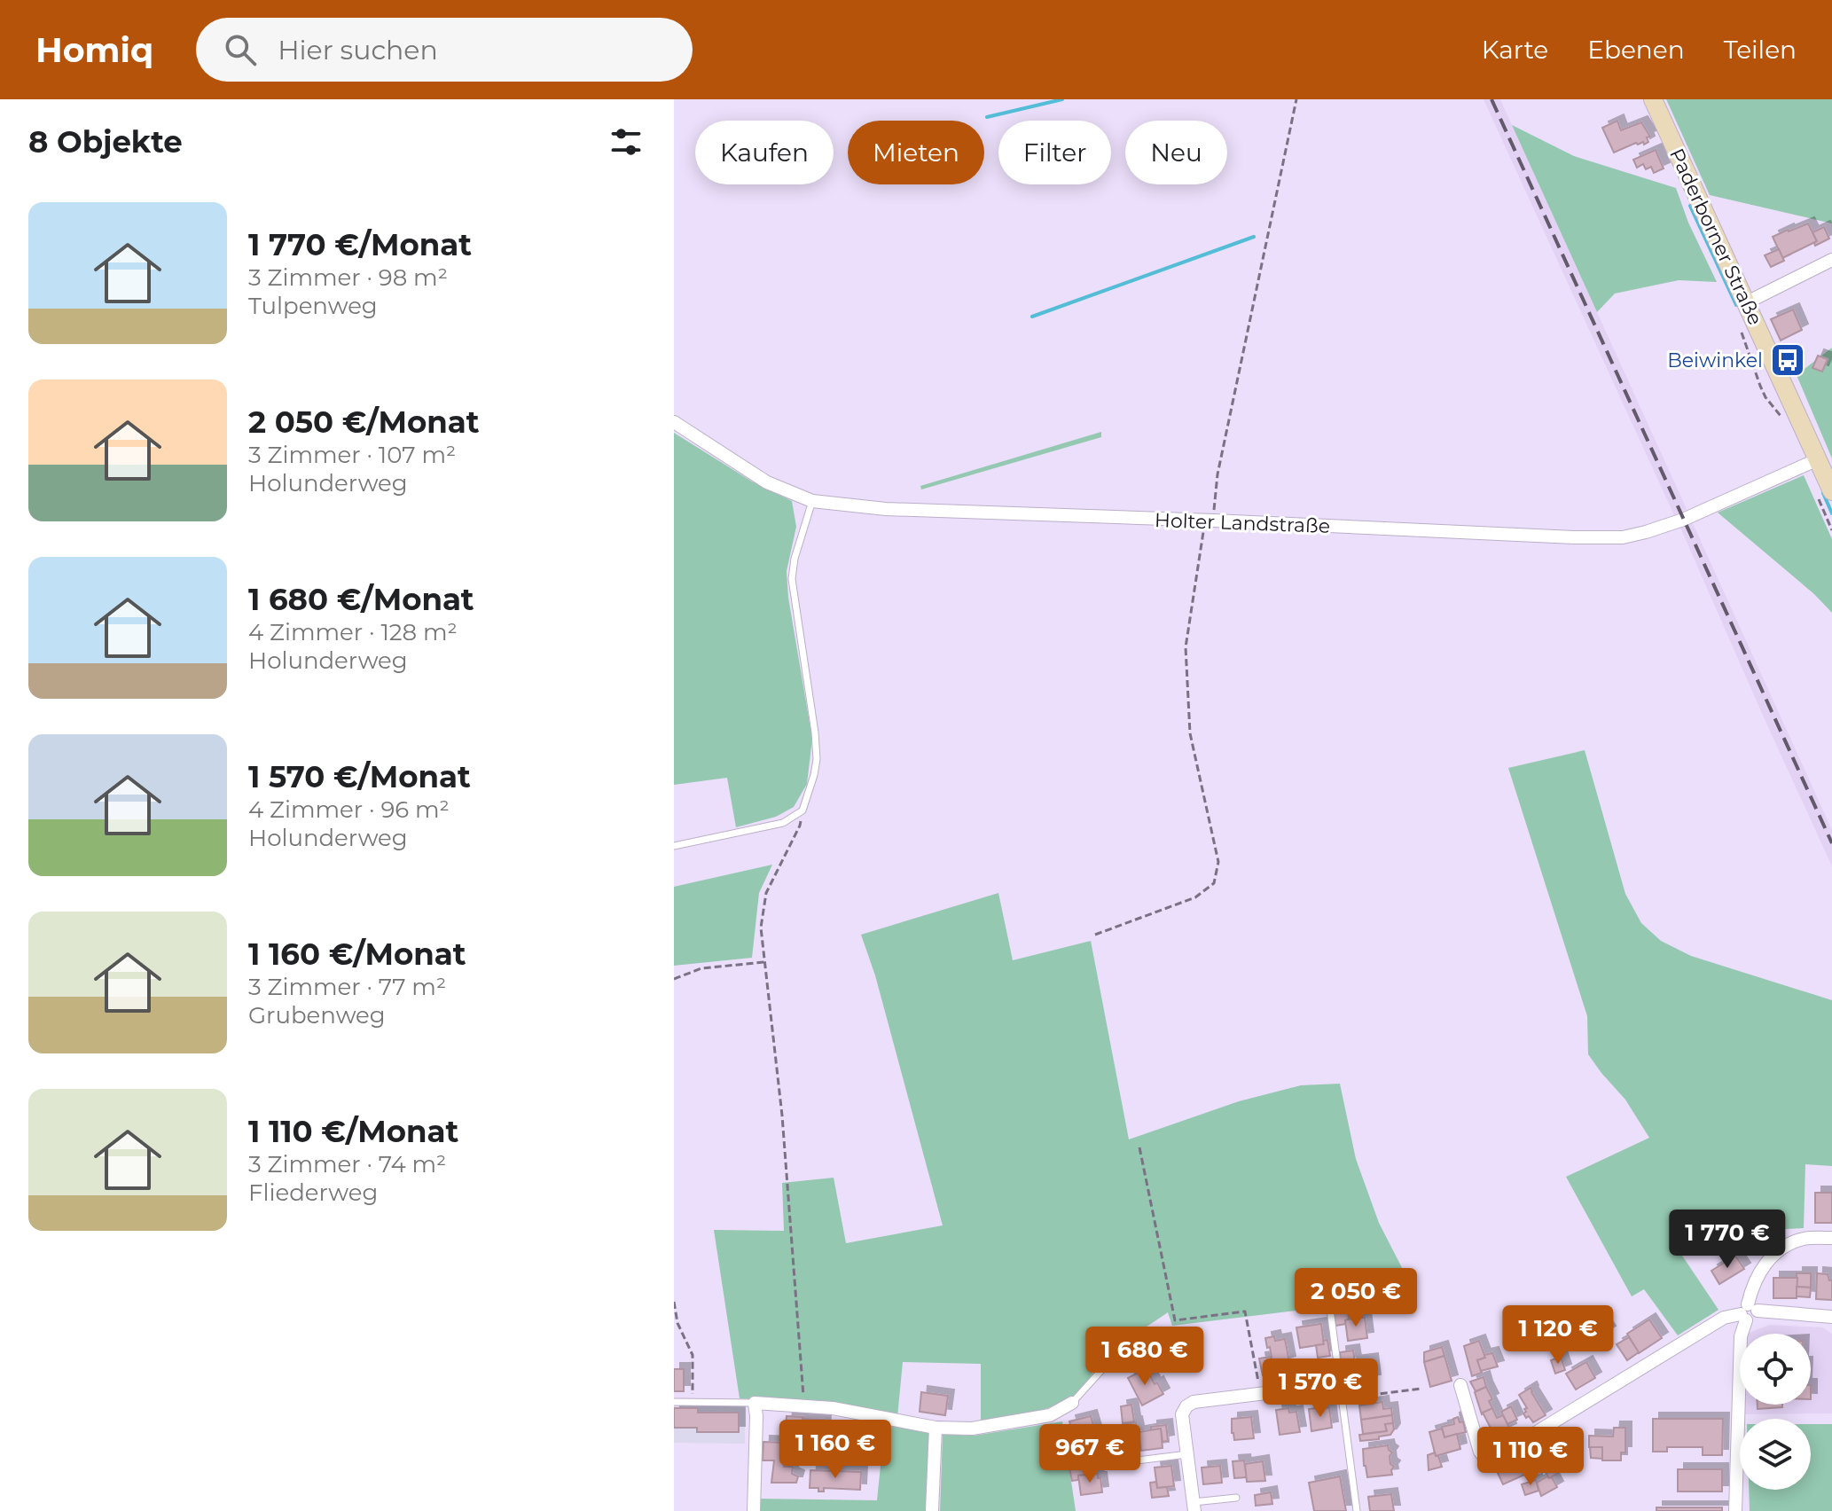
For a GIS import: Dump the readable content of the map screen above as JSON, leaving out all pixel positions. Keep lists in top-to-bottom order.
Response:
{
  "streets": {
    "main road": ["Paderborner Straße"],
    "street": ["Holter Landstraße"]
  },
  "crossings": [
    ["Paderborner Straße", "Holter Landstraße"]
  ],
  "places": {
    "bus stop": ["Beiwinkel"]
  },
  "page": {
    "header": "Homiq",
    "search": "Hier suchen",
    "nav": ["Karte", "Ebenen", "Teilen"],
    "heading": "8 Objekte",
    "chip": [
      "Kaufen",
      "Mieten",
      "Filter",
      "Neu"
    ],
    "list": [
      {
        "name": "1 770 €/Monat",
        "note": "3 Zimmer · 98 m² · Tulpenweg"
      },
      {
        "name": "2 050 €/Monat",
        "note": "3 Zimmer · 107 m² · Holunderweg"
      },
      {
        "name": "1 680 €/Monat",
        "note": "4 Zimmer · 128 m² · Holunderweg"
      },
      {
        "name": "1 570 €/Monat",
        "note": "4 Zimmer · 96 m² · Holunderweg"
      },
      {
        "name": "1 160 €/Monat",
        "note": "3 Zimmer · 77 m² · Grubenweg"
      },
      {
        "name": "1 110 €/Monat",
        "note": "3 Zimmer · 74 m² · Fliederweg"
      }
    ],
    "price": [
      "1 770 €",
      "2 050 €",
      "1 120 €",
      "1 680 €",
      "1 570 €",
      "1 160 €",
      "967 €",
      "1 110 €"
    ]
  }
}
